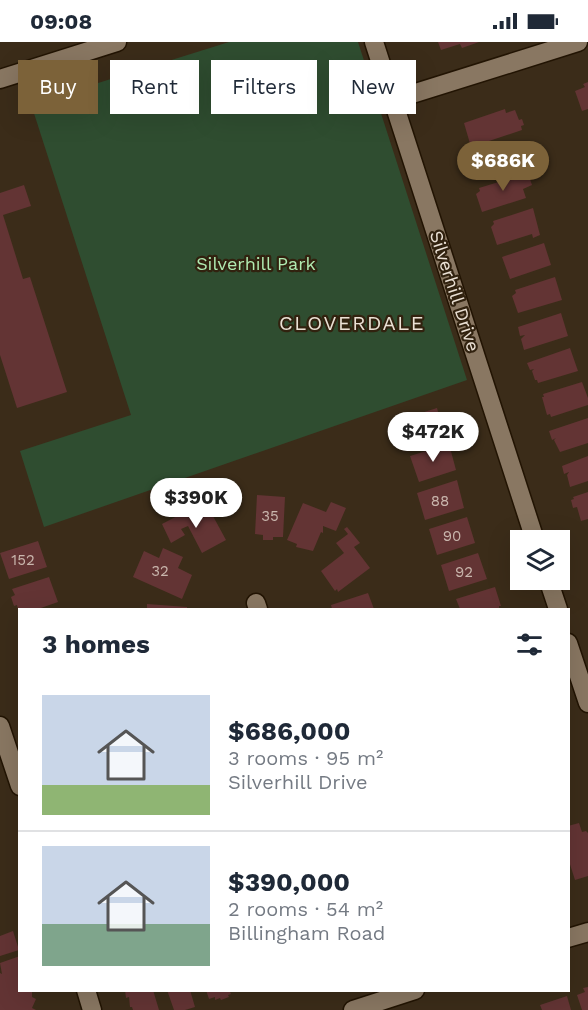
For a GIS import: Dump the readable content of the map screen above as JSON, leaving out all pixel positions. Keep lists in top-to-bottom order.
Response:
{
  "streets": {
    "street": ["Silverhill Drive"]
  },
  "districts": ["CLOVERDALE"],
  "parks": ["Silverhill Park"],
  "house_numbers": [
    "88",
    "35",
    "90",
    "152",
    "32",
    "92"
  ],
  "page": {
    "status": "09:08",
    "chip": [
      "Buy",
      "Rent",
      "Filters",
      "New"
    ],
    "price": ["$686K", "$472K", "$390K"],
    "heading": "3 homes",
    "list": [
      {
        "name": "$686,000",
        "note": "3 rooms · 95 m² · Silverhill Drive"
      },
      {
        "name": "$390,000",
        "note": "2 rooms · 54 m² · Billingham Road"
      }
    ]
  }
}
